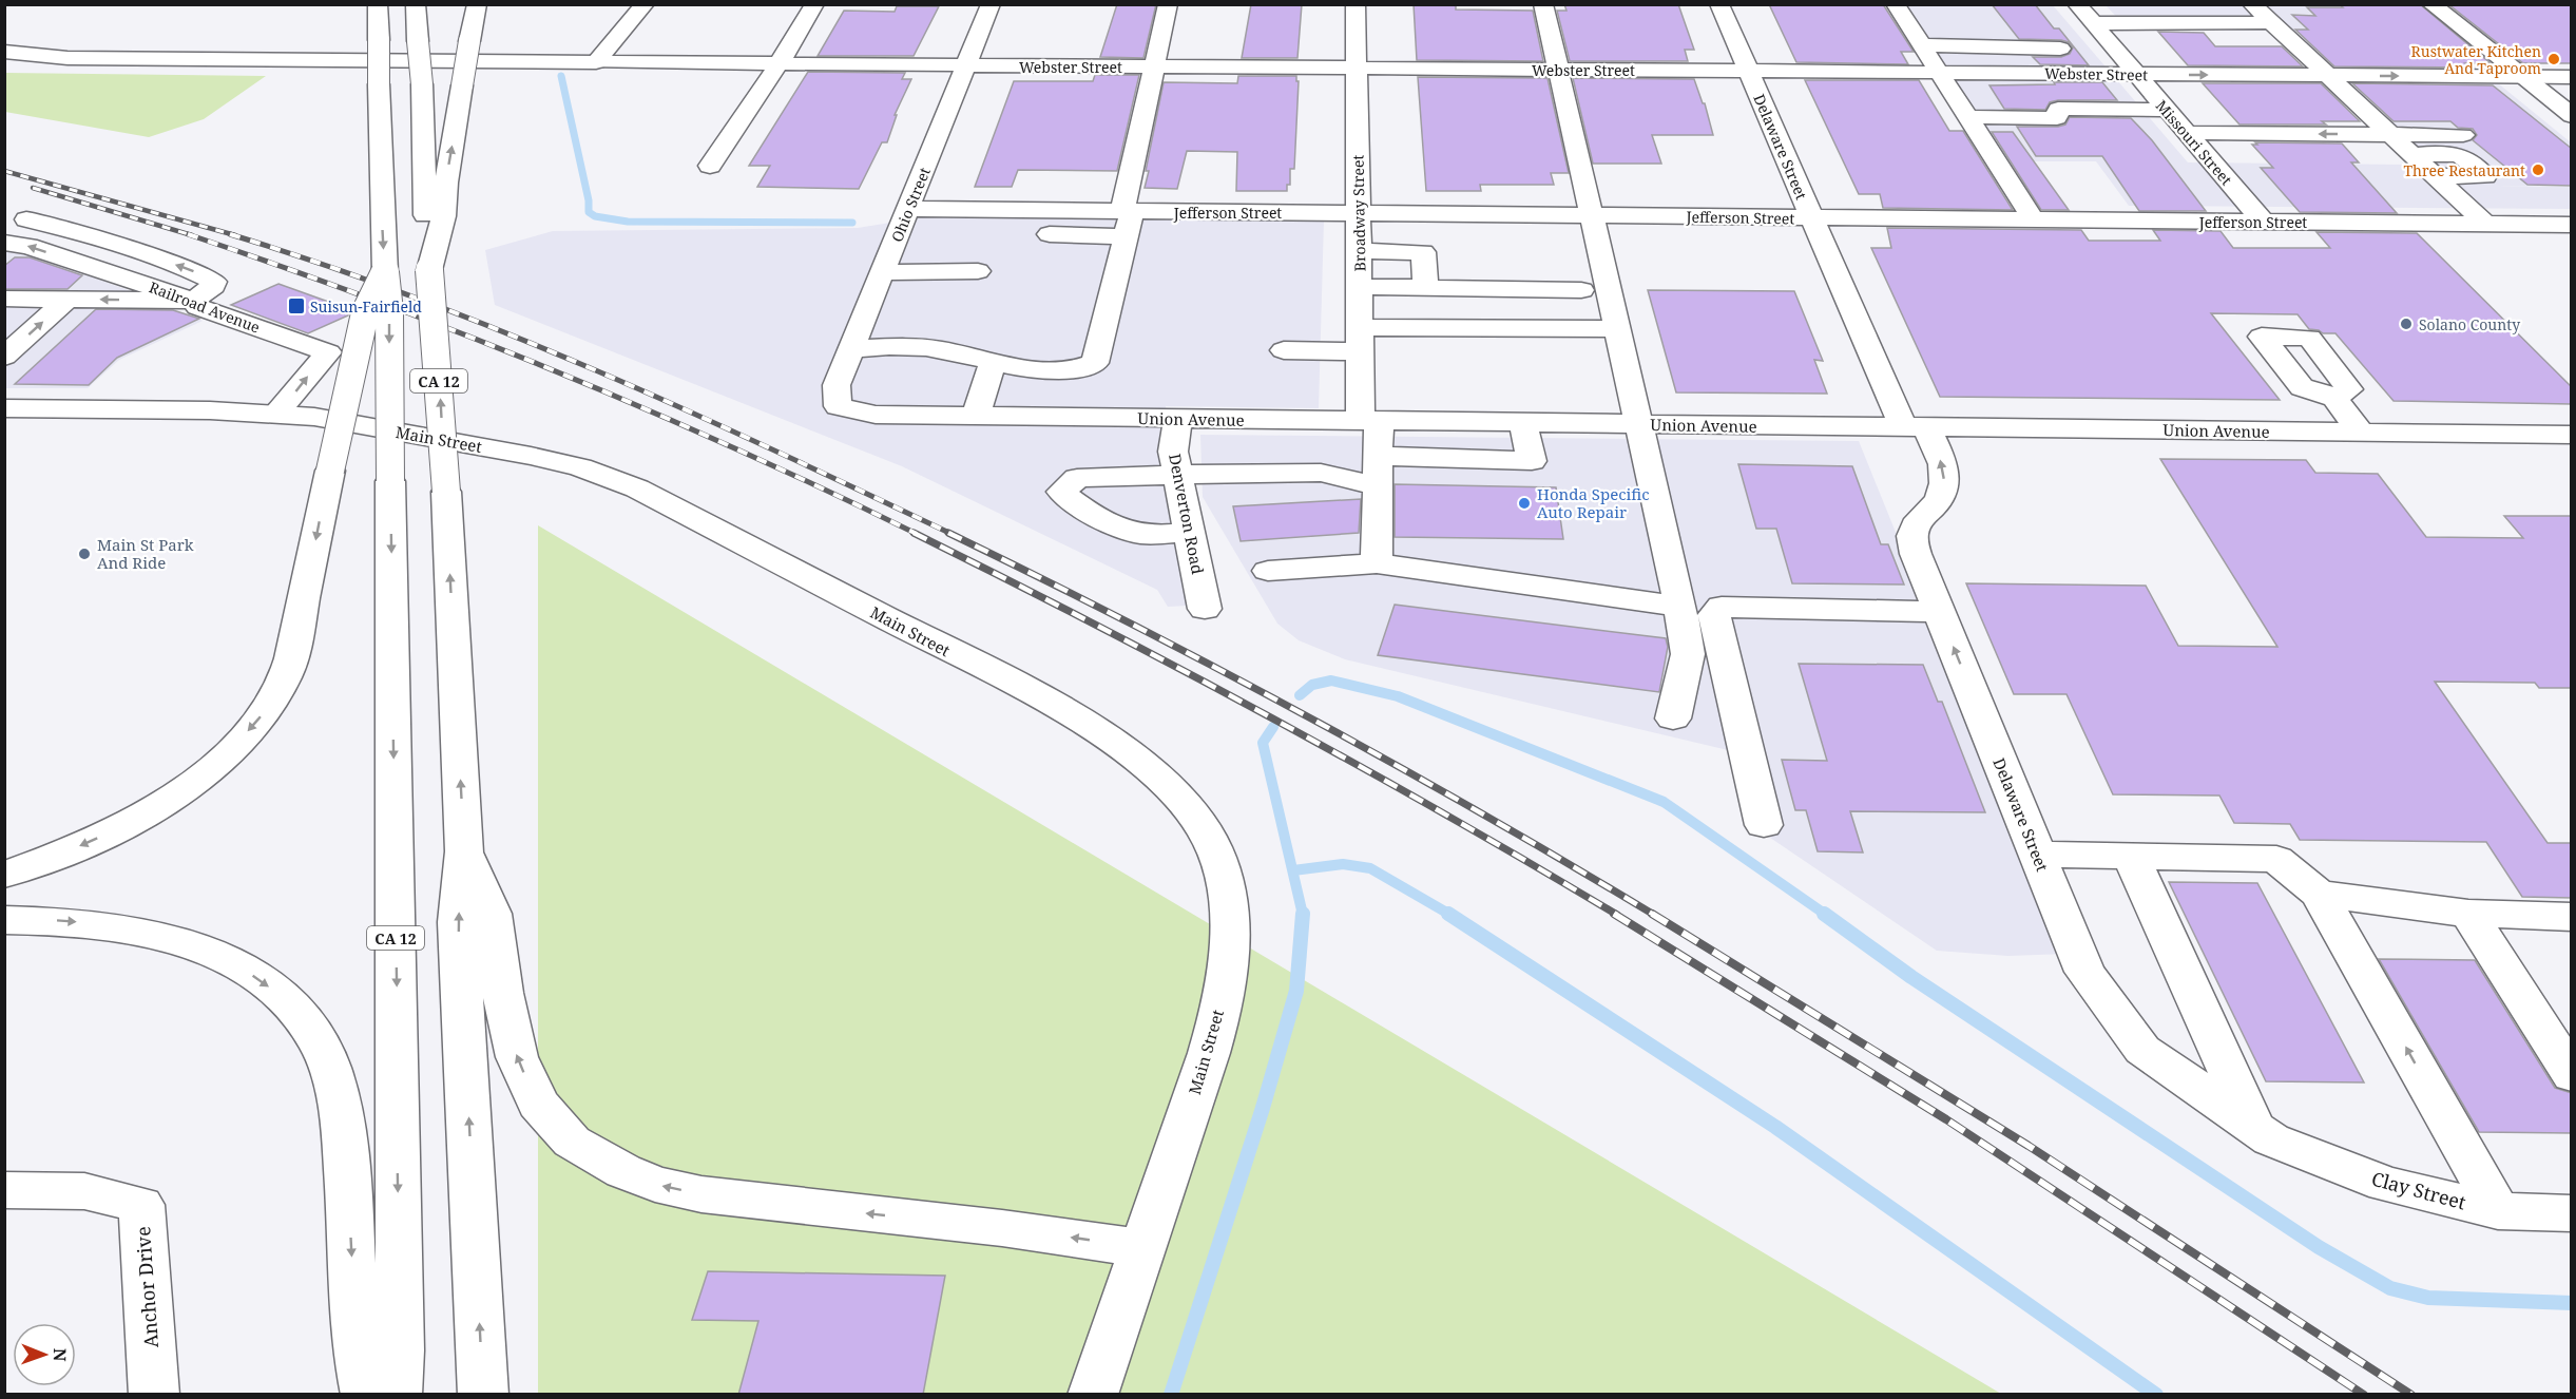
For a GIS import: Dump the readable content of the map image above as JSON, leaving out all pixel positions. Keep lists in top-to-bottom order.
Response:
{
  "streets": {
    "main road": [
      "Webster Street",
      "Missouri Street",
      "Delaware Street",
      "Ohio Street",
      "Jefferson Street",
      "Broadway Street",
      "Railroad Avenue",
      "CA 12",
      "Union Avenue",
      "Main Street",
      "Denverton Road",
      "Clay Street",
      "Anchor Drive"
    ]
  },
  "crossings": [
    ["Webster Street", "Missouri Street"],
    ["Webster Street", "Delaware Street"],
    ["Webster Street", "Ohio Street"],
    ["Webster Street", "Broadway Street"],
    ["Missouri Street", "Jefferson Street"],
    ["Delaware Street", "Jefferson Street"],
    ["Delaware Street", "Union Avenue"],
    ["Delaware Street", "Clay Street"],
    ["Ohio Street", "Jefferson Street"],
    ["Ohio Street", "Union Avenue"],
    ["Jefferson Street", "Broadway Street"],
    ["Broadway Street", "Union Avenue"],
    ["Railroad Avenue", "Main Street"],
    ["Union Avenue", "Denverton Road"]
  ],
  "places": {
    "other": [
      "Rustwater Kitchen And Taproom",
      "Three Restaurant",
      "Solano County",
      "Honda Specific Auto Repair",
      "Main St Park And Ride"
    ],
    "transit": ["Suisun-Fairfield"]
  },
  "north": "right"
}
